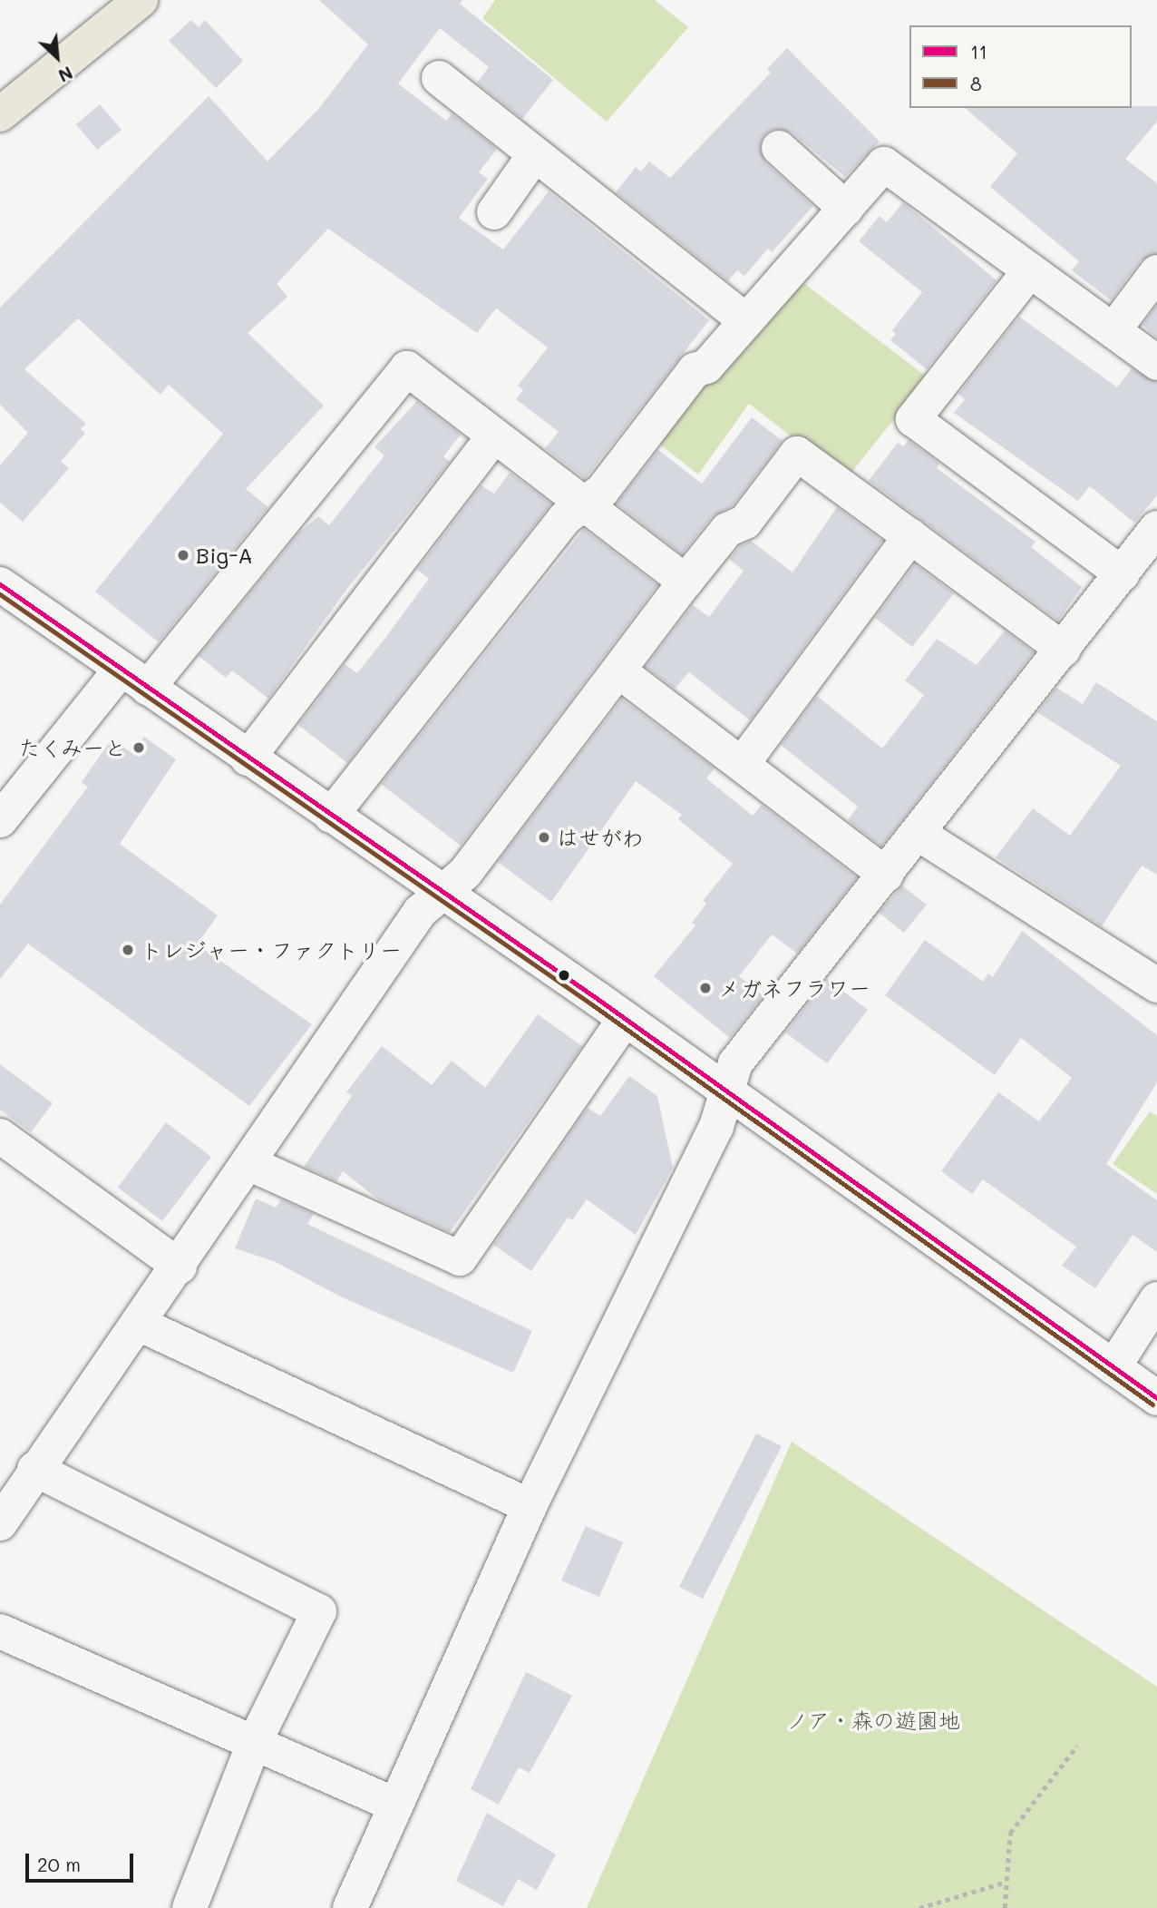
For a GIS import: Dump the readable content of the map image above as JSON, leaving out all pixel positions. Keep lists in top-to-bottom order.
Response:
{
  "parks": ["ノア・森の遊園地"],
  "places": [
    "Big-A",
    "たくみーと",
    "はせがわ",
    "トレジャー・ファクトリー",
    "メガネフラワー"
  ],
  "lines": ["transit line 11", "transit line 8"],
  "legend": ["11", "8"],
  "scale_bar": "20 m",
  "north": "bottom right"
}
